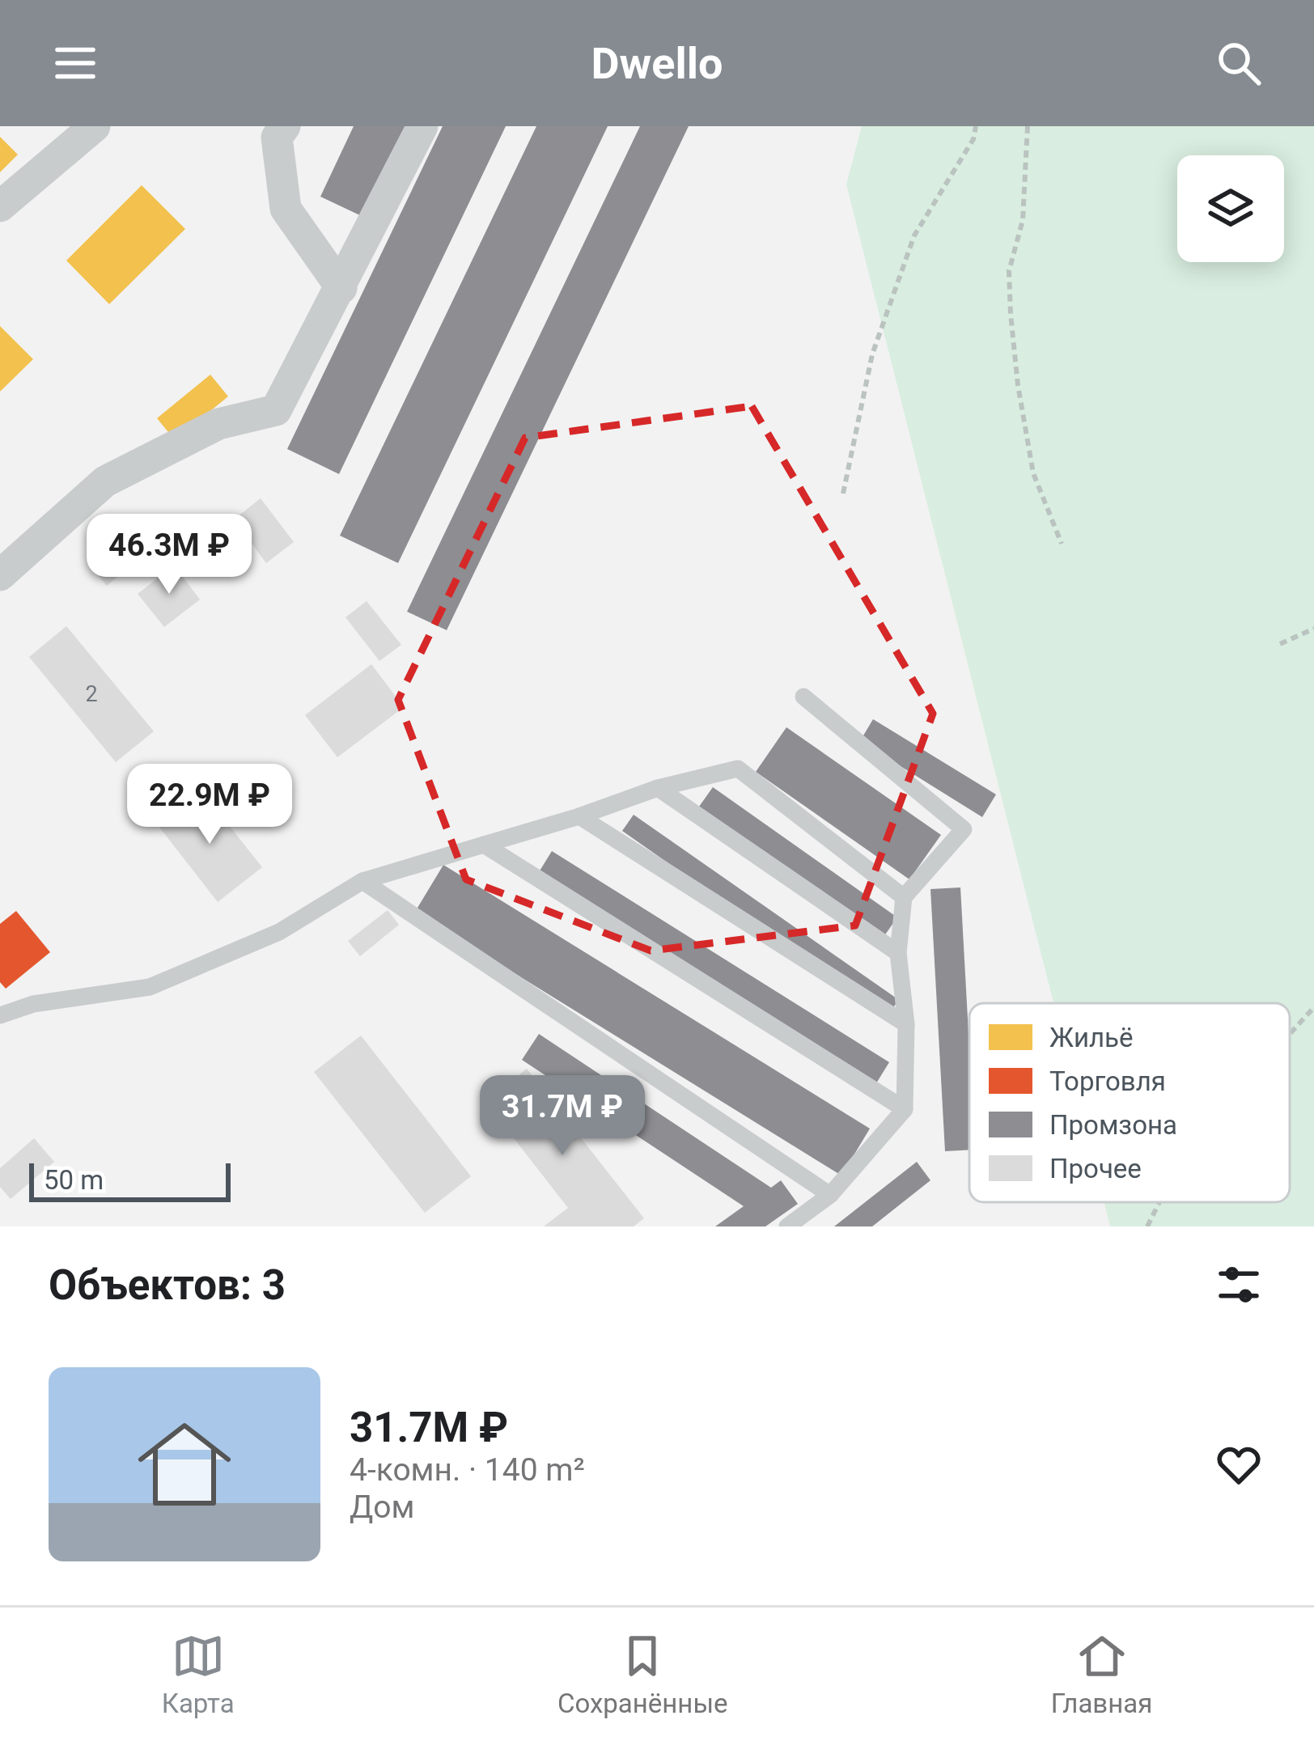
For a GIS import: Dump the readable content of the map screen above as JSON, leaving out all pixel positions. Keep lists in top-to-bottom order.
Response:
{
  "house_numbers": ["2"],
  "legend": [
    "Жильё",
    "Торговля",
    "Промзона",
    "Прочее"
  ],
  "scale_bar": "50 m",
  "page": {
    "header": "Dwello",
    "price": ["46.3M ₽", "22.9M ₽", "31.7M ₽"],
    "scale": "50 m",
    "heading": "Объектов: 3",
    "list": [
      {
        "name": "31.7M ₽",
        "note": "4-комн. · 140 m² · Дом"
      }
    ],
    "tabs": ["Карта", "Сохранённые", "Главная"]
  }
}
